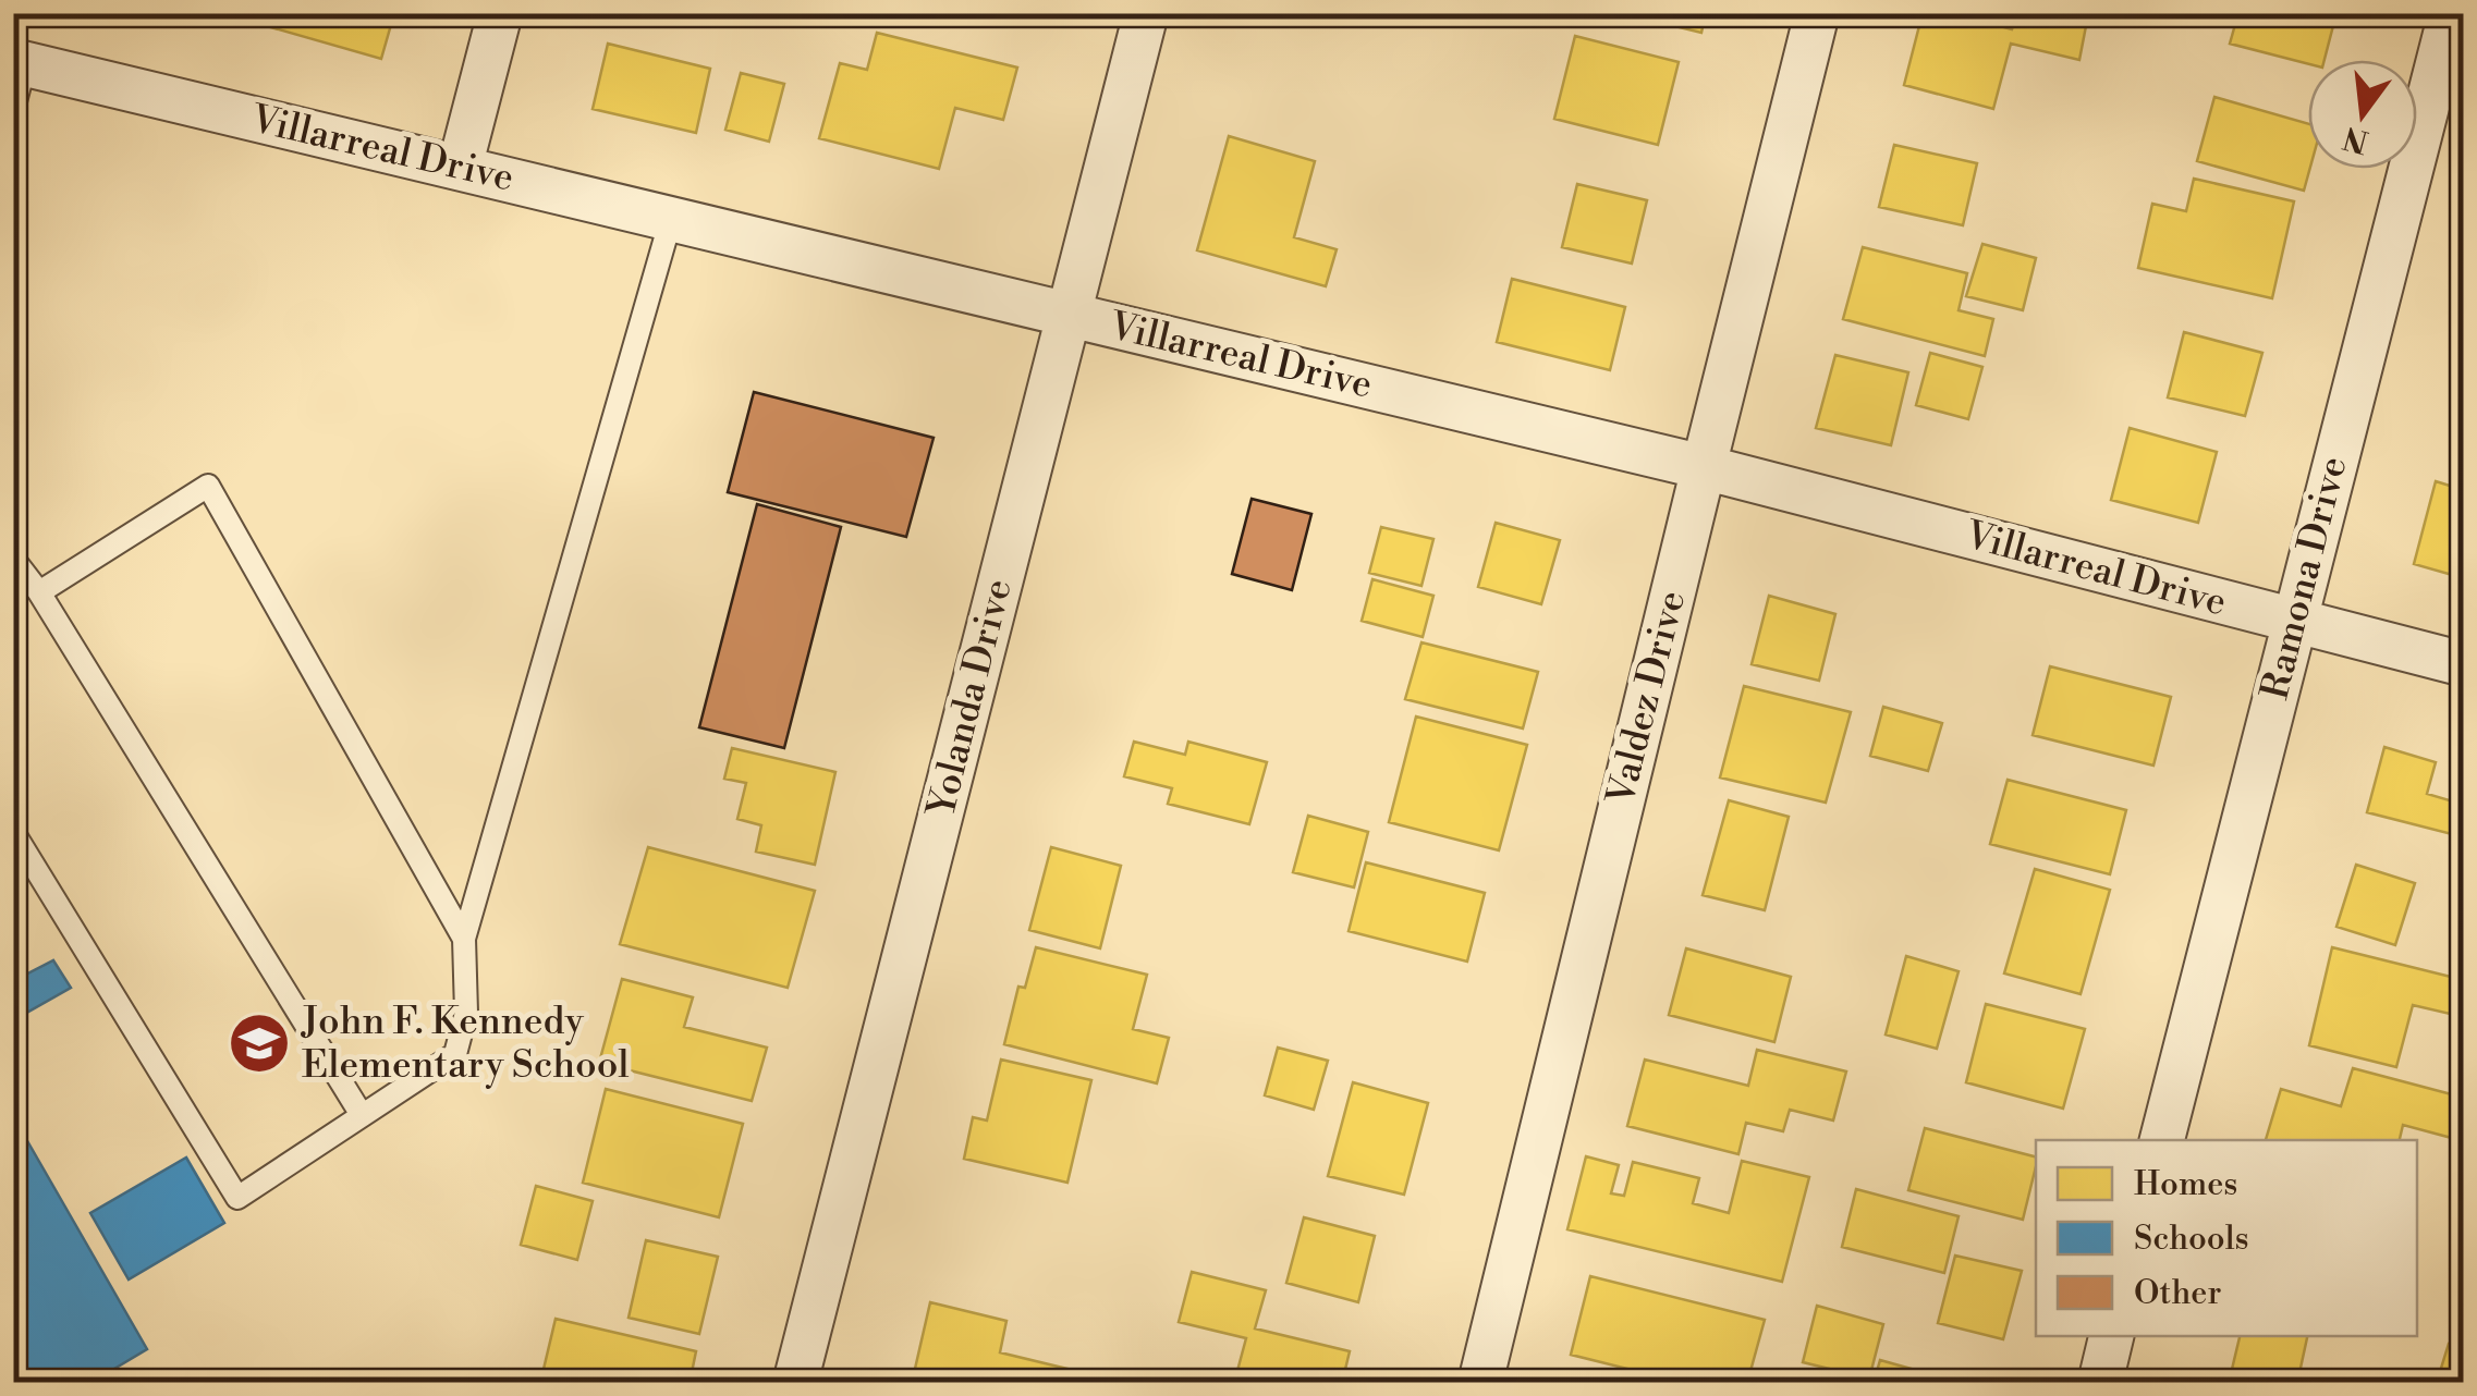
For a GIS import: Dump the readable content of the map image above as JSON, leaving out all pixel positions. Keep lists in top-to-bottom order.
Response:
{
  "streets": {
    "street": [
      "Villarreal Drive",
      "Ramona Drive",
      "Yolanda Drive",
      "Valdez Drive"
    ]
  },
  "crossings": [
    ["Villarreal Drive", "Ramona Drive"],
    ["Villarreal Drive", "Yolanda Drive"],
    ["Villarreal Drive", "Valdez Drive"]
  ],
  "places": {
    "school or university": ["John F. Kennedy Elementary School"]
  },
  "legend": ["Homes", "Schools", "Other"],
  "north": "bottom"
}
